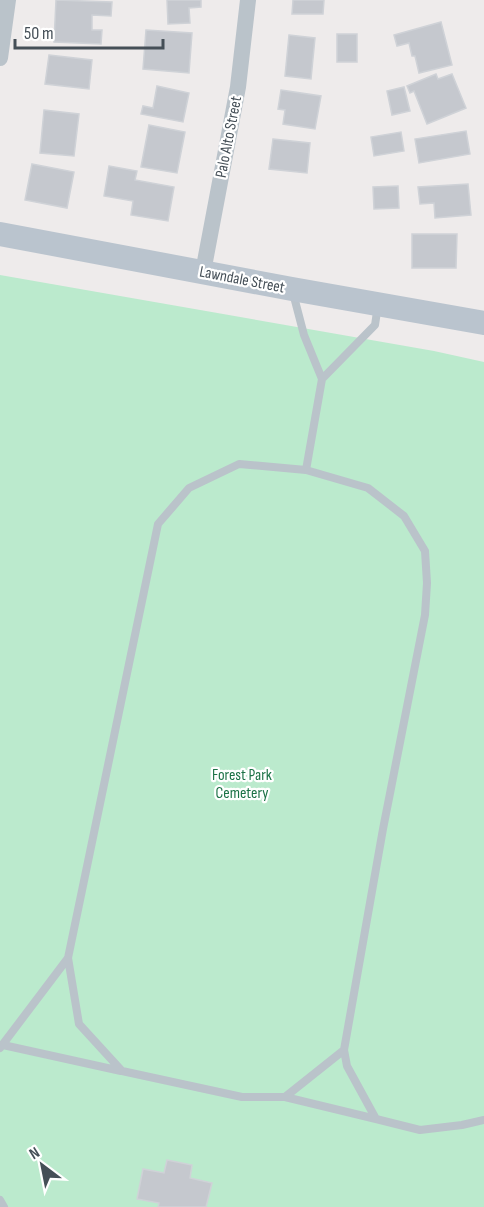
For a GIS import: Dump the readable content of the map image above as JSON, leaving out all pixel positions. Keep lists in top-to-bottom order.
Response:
{
  "streets": {
    "main road": ["Lawndale Street"],
    "street": ["Palo Alto Street"]
  },
  "crossings": [
    ["Palo Alto Street", "Lawndale Street"]
  ],
  "parks": ["Forest Park Cemetery"],
  "scale_bar": "50 m",
  "north": "top left"
}
